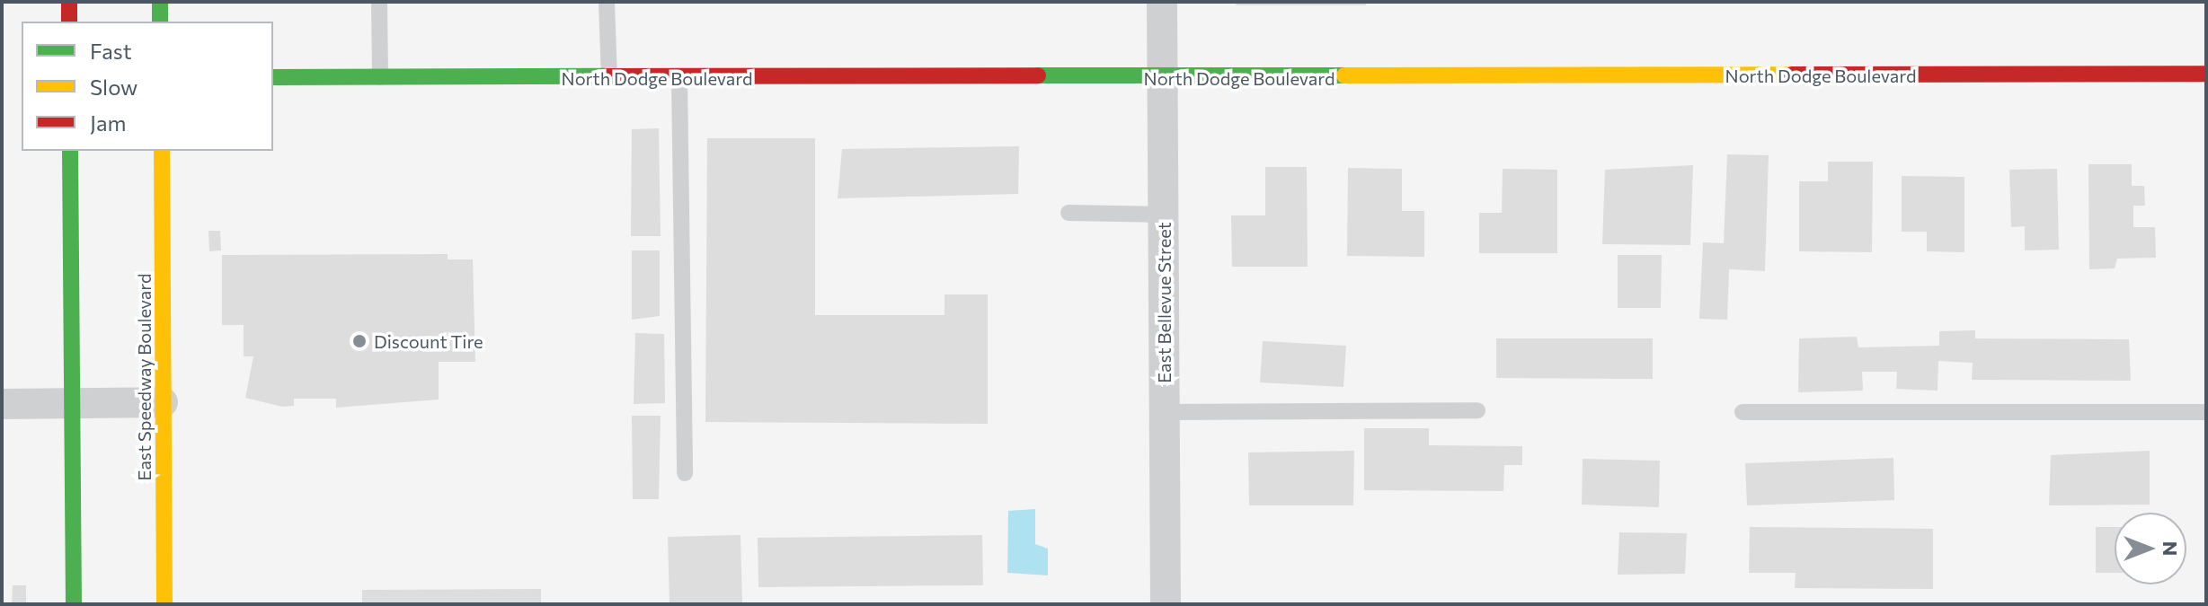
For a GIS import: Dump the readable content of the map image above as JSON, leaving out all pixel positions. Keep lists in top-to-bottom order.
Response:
{
  "streets": {
    "street": ["North Dodge Boulevard", "East Bellevue Street", "East Speedway Boulevard"]
  },
  "crossings": [
    ["North Dodge Boulevard", "East Bellevue Street"]
  ],
  "places": ["Discount Tire"],
  "legend": ["Fast", "Slow", "Jam"],
  "north": "right"
}
